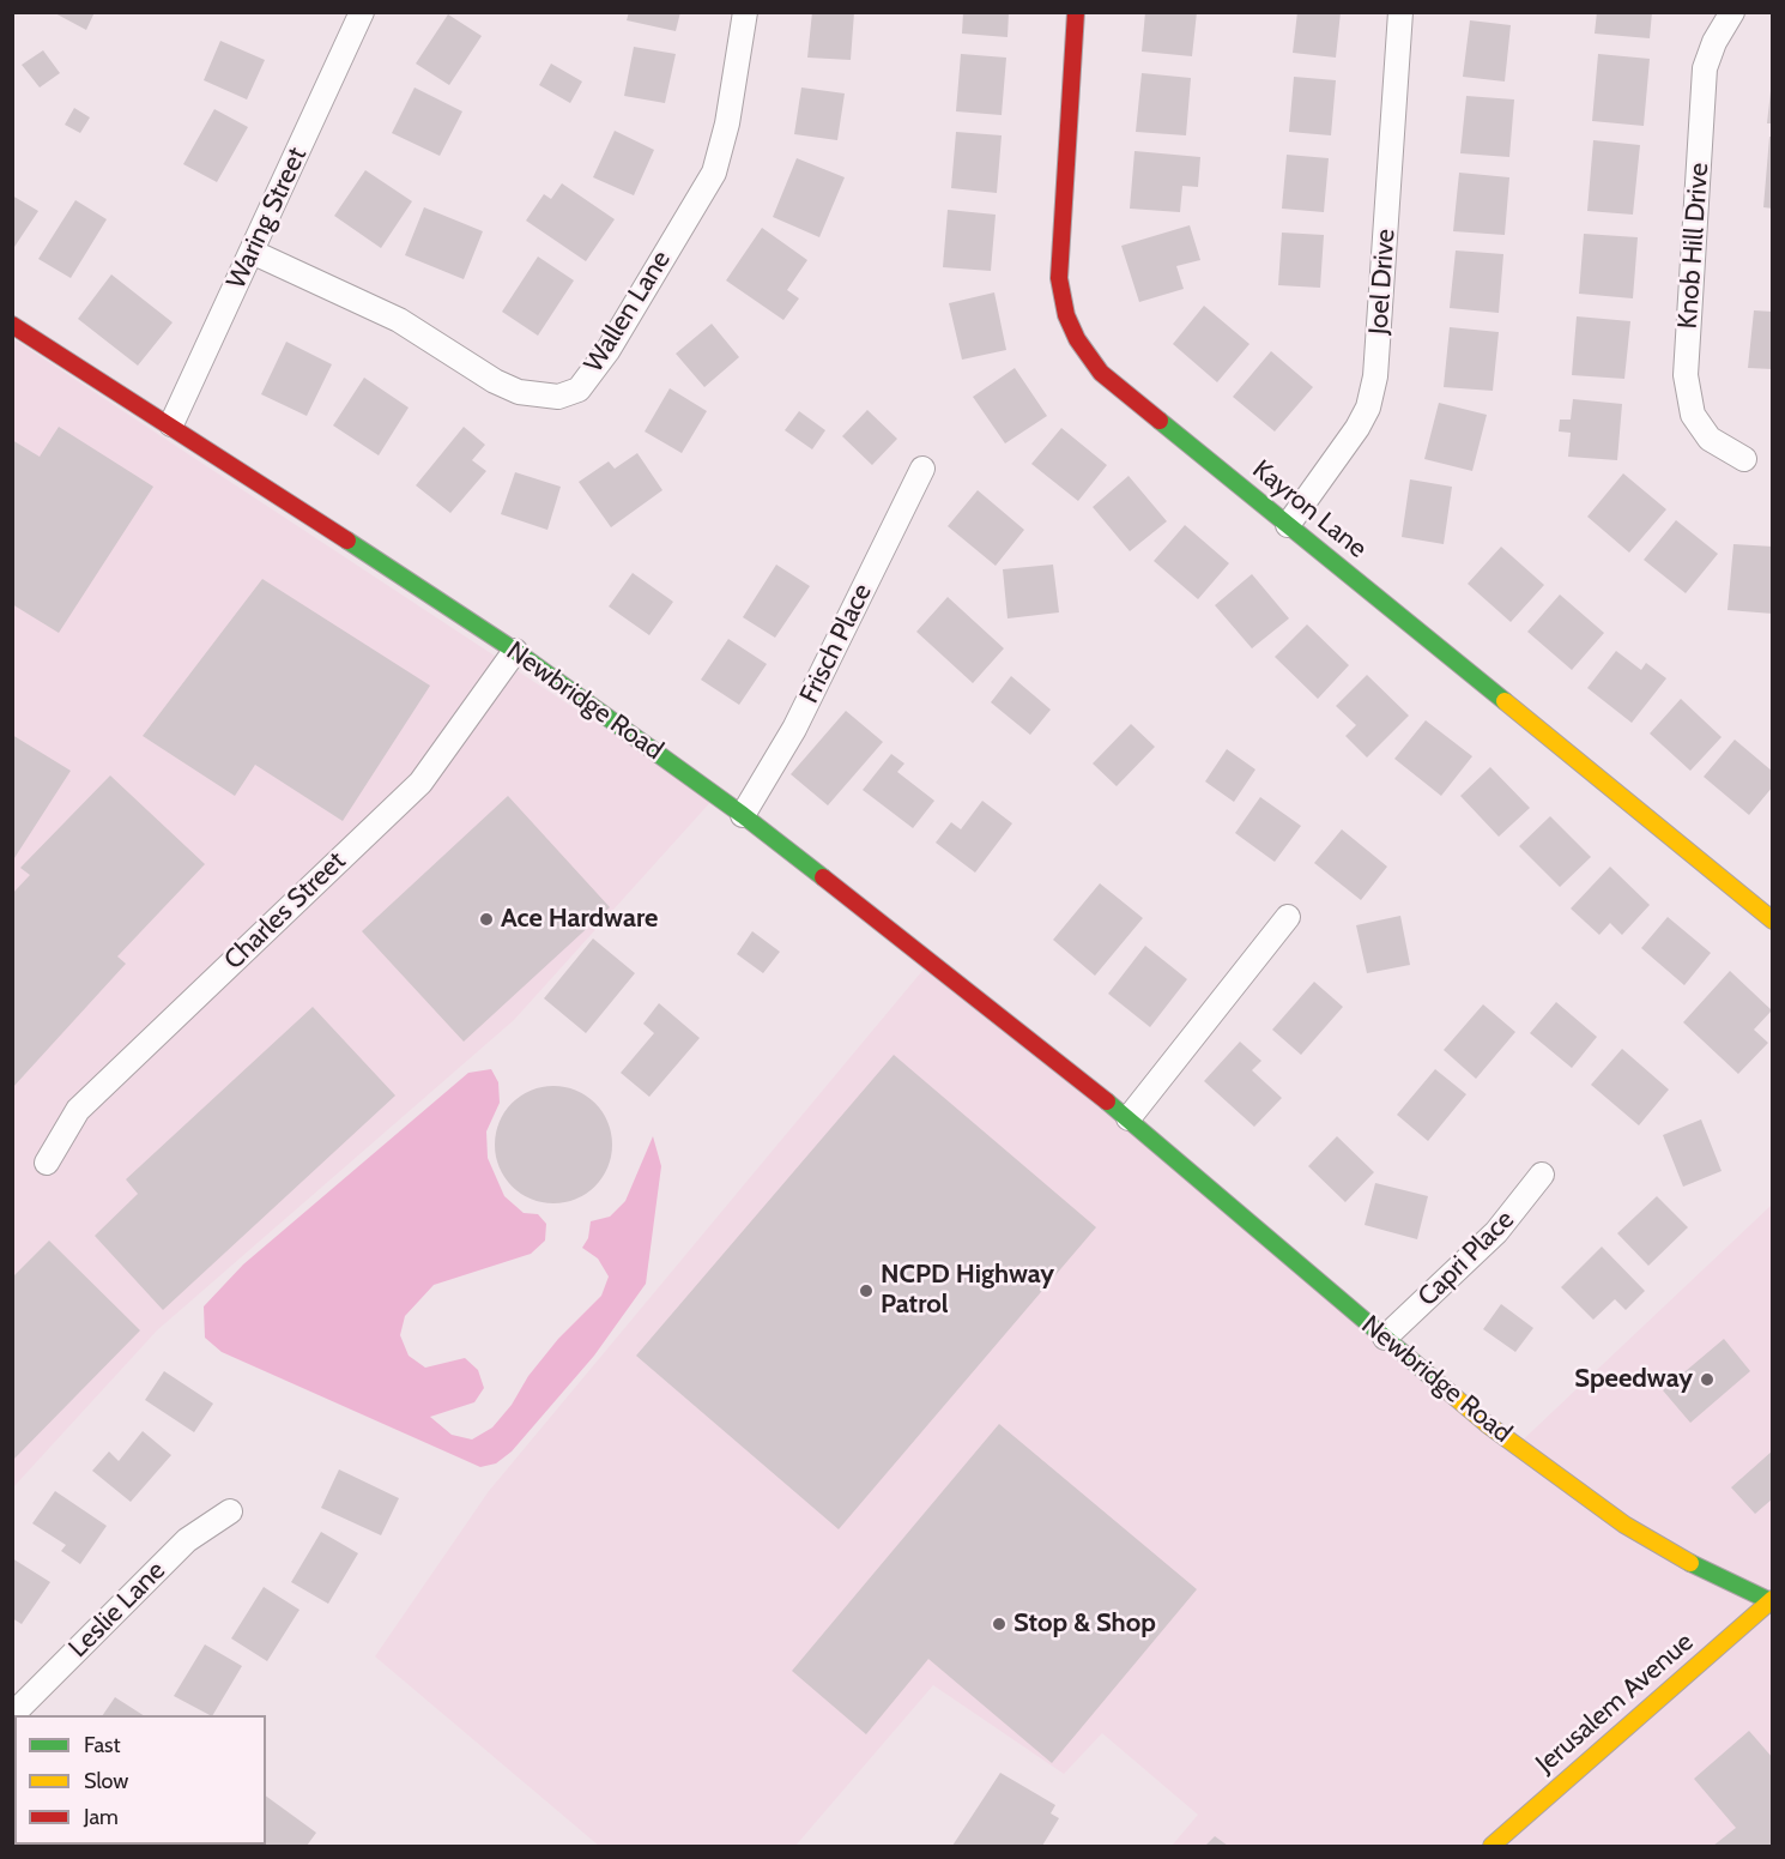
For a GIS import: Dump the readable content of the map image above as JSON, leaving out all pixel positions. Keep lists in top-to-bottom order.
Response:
{
  "streets": {
    "main road": ["Kayron Lane", "Newbridge Road", "Jerusalem Avenue"],
    "street": [
      "Waring Street",
      "Knob Hill Drive",
      "Joel Drive",
      "Wallen Lane",
      "Frisch Place",
      "Charles Street",
      "Capri Place",
      "Leslie Lane"
    ]
  },
  "crossings": [
    ["Waring Street", "Wallen Lane"],
    ["Waring Street", "Newbridge Road"],
    ["Joel Drive", "Kayron Lane"],
    ["Frisch Place", "Newbridge Road"],
    ["Newbridge Road", "Charles Street"],
    ["Newbridge Road", "Capri Place"],
    ["Newbridge Road", "Jerusalem Avenue"]
  ],
  "places": [
    "Ace Hardware",
    "NCPD Highway Patrol",
    "Speedway",
    "Stop & Shop"
  ],
  "legend": ["Fast", "Slow", "Jam"]
}
